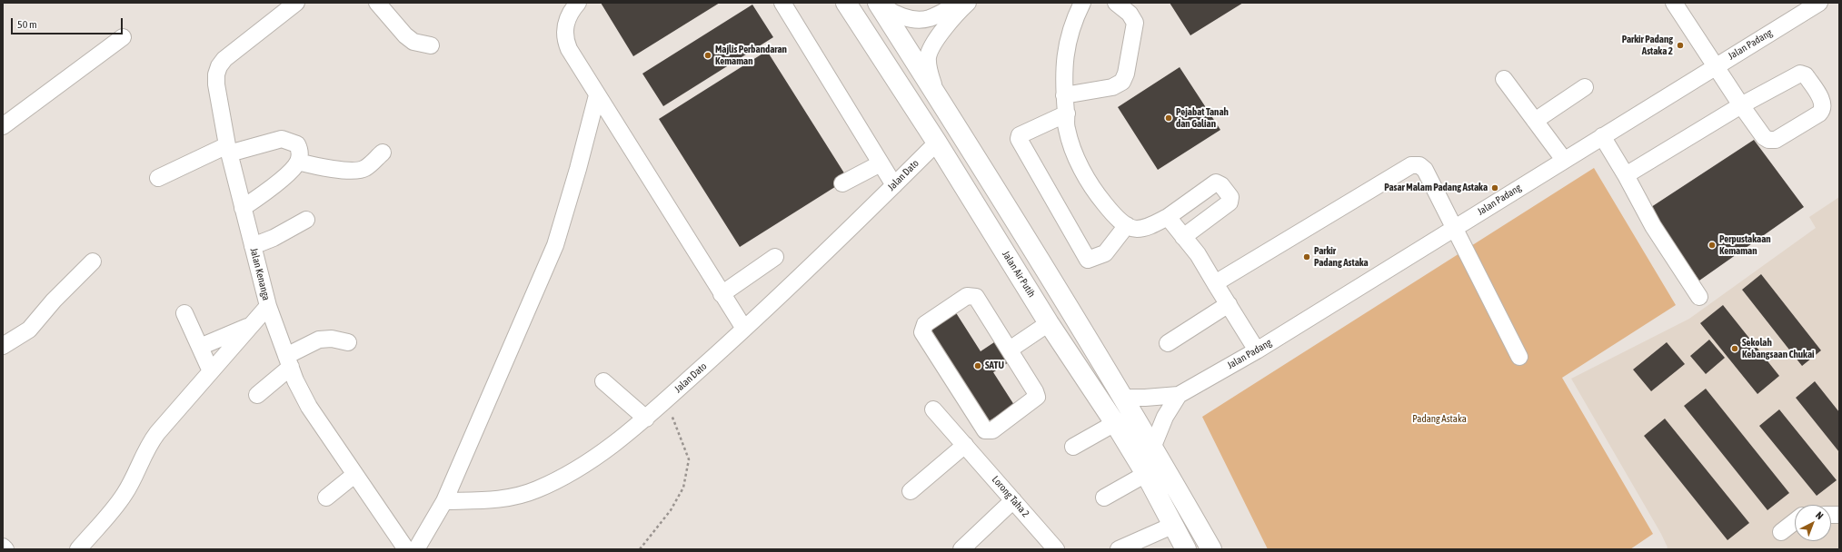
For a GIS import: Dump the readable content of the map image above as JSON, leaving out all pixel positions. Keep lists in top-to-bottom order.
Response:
{
  "streets": {
    "main road": ["Jalan Air Putih"],
    "street": [
      "Jalan Padang",
      "Jalan Dato",
      "Jalan Kenanga",
      "Lorong Taha 2"
    ]
  },
  "crossings": [
    ["Jalan Dato", "Jalan Air Putih"]
  ],
  "parks": ["Padang Astaka"],
  "places": [
    "Parkir Padang Astaka 2",
    "Majlis Perbandaran Kemaman",
    "Pejabat Tanah dan Galian",
    "Pasar Malam Padang Astaka",
    "Perpustakaan Kemaman",
    "Parkir Padang Astaka",
    "Sekolah Kebangsaan Chukai",
    "SATU"
  ],
  "scale_bar": "50 m",
  "north": "top right"
}
